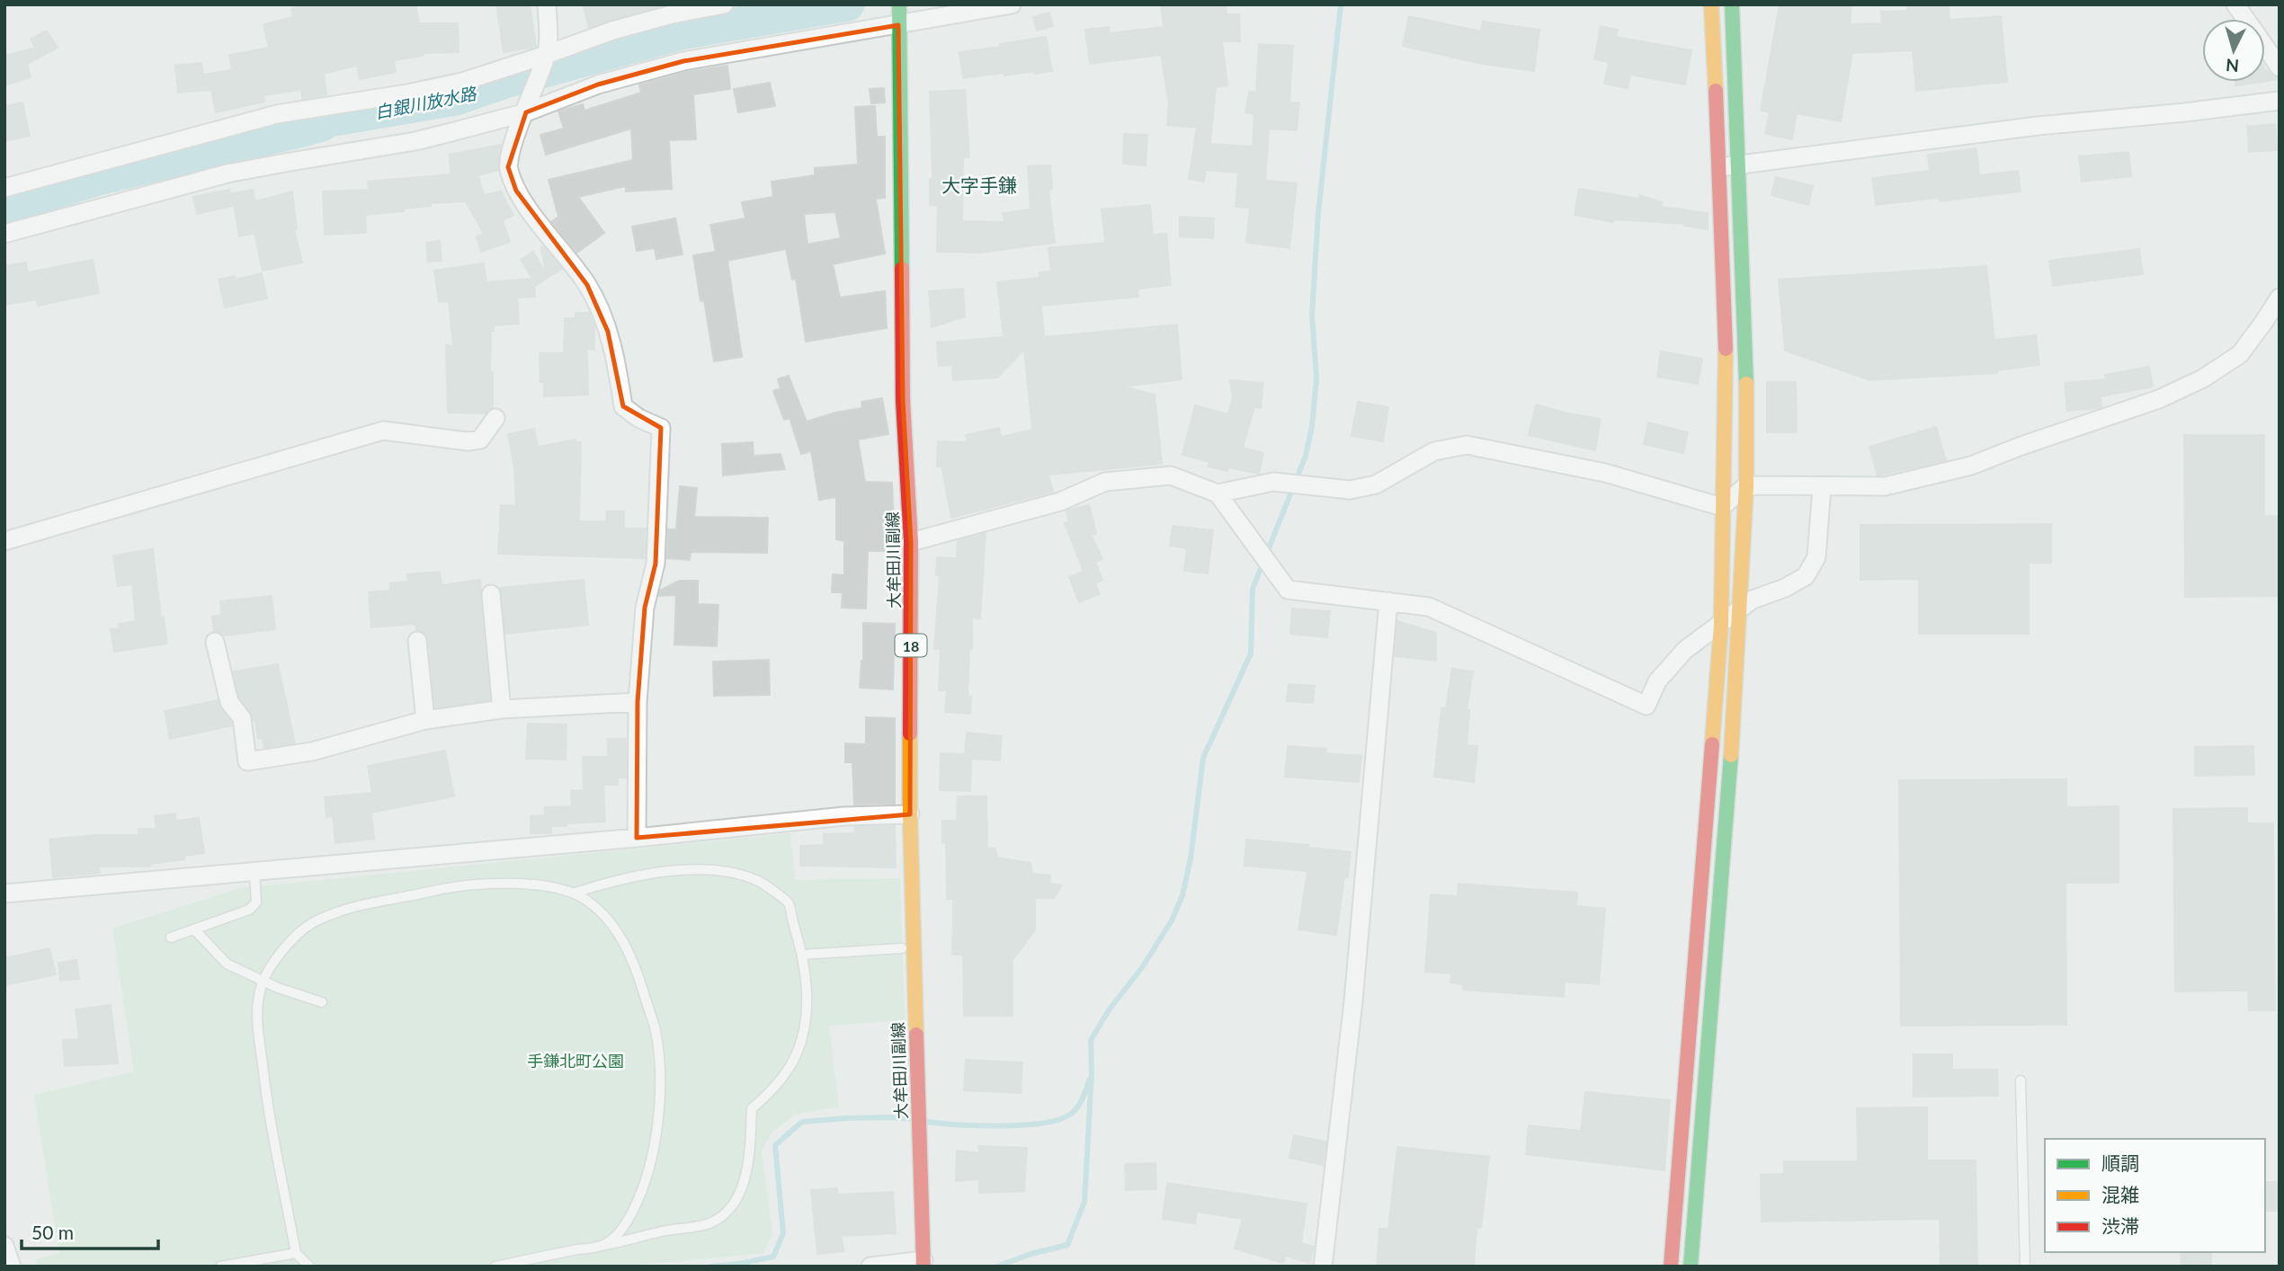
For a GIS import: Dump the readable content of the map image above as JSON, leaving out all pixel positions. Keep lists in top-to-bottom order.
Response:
{
  "streets": {
    "street": ["大牟田川副線", "18"]
  },
  "districts": ["大字手鎌"],
  "water": ["白銀川放水路"],
  "parks": ["手鎌北町公園"],
  "legend": ["順調", "混雑", "渋滞"],
  "scale_bar": "50 m",
  "north": "bottom"
}
